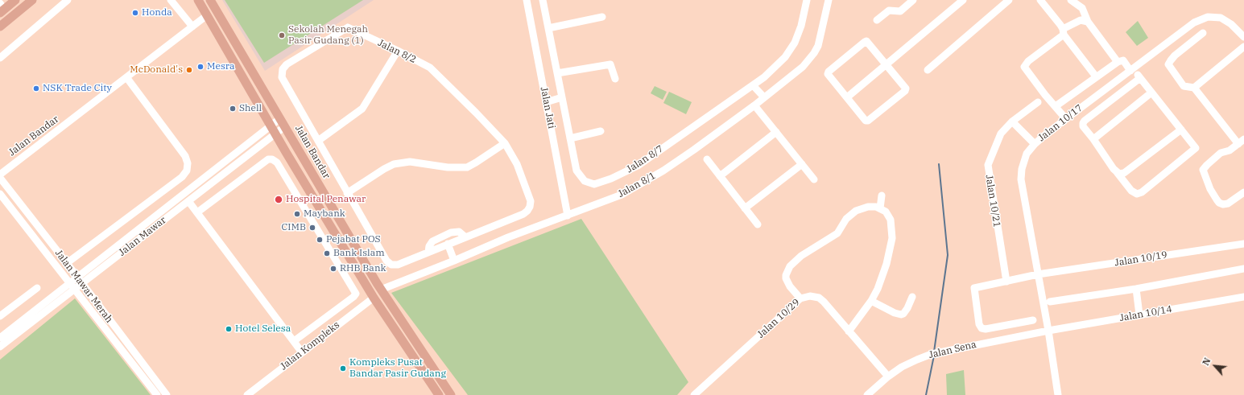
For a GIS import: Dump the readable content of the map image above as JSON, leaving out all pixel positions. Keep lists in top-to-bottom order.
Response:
{
  "streets": {
    "main road": ["Jalan Bandar"],
    "street": [
      "Jalan 8/2",
      "Jalan Jati",
      "Jalan 10/17",
      "Jalan 8/7",
      "Jalan 8/1",
      "Jalan 10/21",
      "Jalan Mawar",
      "Jalan 10/19",
      "Jalan Mawar Merah",
      "Jalan 10/14",
      "Jalan 10/29",
      "Jalan Kompleks",
      "Jalan Sena"
    ]
  },
  "crossings": [
    ["Jalan Jati", "Jalan 8/1"],
    ["Jalan 10/17", "Jalan 10/19"],
    ["Jalan 10/17", "Jalan 10/14"],
    ["Jalan 10/17", "Jalan Sena"],
    ["Jalan Bandar", "Jalan 8/1"],
    ["Jalan Bandar", "Jalan Mawar"],
    ["Jalan 10/21", "Jalan 10/19"],
    ["Jalan Mawar", "Jalan Mawar Merah"],
    ["Jalan 10/14", "Jalan Sena"],
    ["Jalan 10/29", "Jalan Sena"]
  ],
  "places": [
    "Honda",
    "Sekolah Menegah Pasir Gudang (1)",
    "Mesra",
    "McDonald's",
    "NSK Trade City",
    "Shell",
    "Hospital Penawar",
    "Maybank",
    "CIMB",
    "Pejabat POS",
    "Bank Islam",
    "RHB Bank",
    "Hotel Selesa",
    "Kompleks Pusat Bandar Pasir Gudang"
  ],
  "north": "top left"
}
